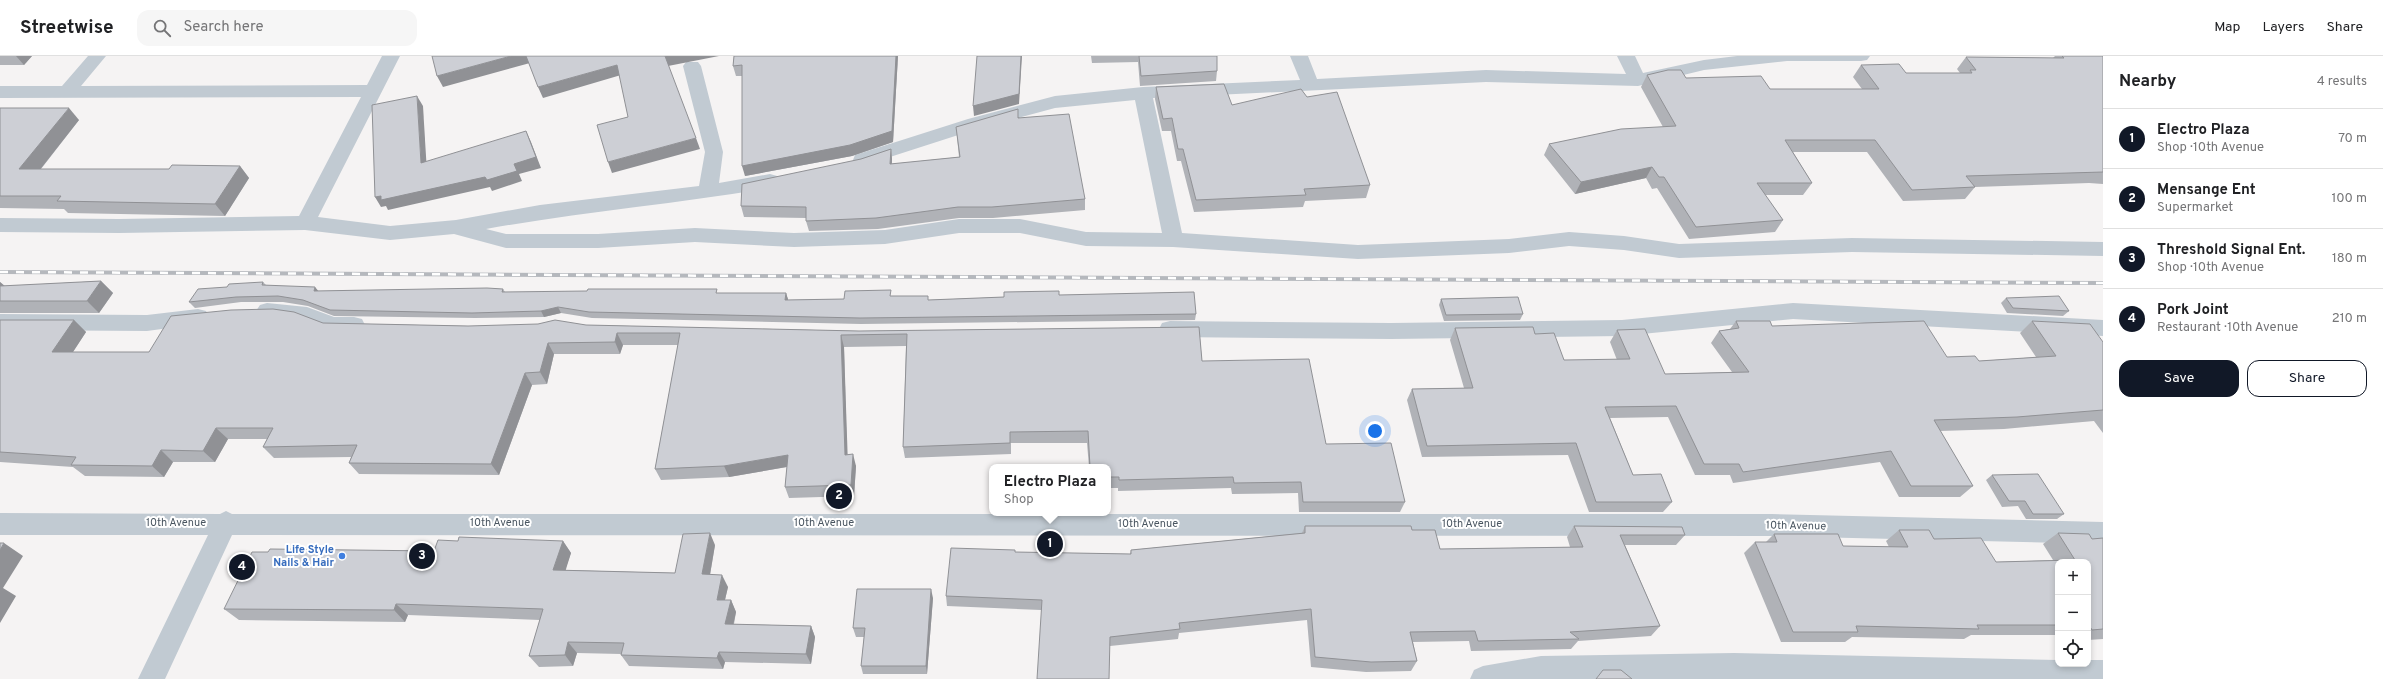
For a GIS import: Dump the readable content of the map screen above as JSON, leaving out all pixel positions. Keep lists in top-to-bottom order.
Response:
{
  "streets": {
    "street": ["10th Avenue"]
  },
  "places": ["Life Style Nails & Hair"],
  "page": {
    "header": "Streetwise",
    "search": "Search here",
    "nav": ["Map", "Layers", "Share"],
    "heading": ["Nearby", "4 results"],
    "list": [
      {
        "mark": "1",
        "name": "Electro Plaza",
        "note": "Shop · 10th Avenue",
        "value": "70 m"
      },
      {
        "mark": "2",
        "name": "Mensange Ent",
        "note": "Supermarket",
        "value": "100 m"
      },
      {
        "mark": "3",
        "name": "Threshold Signal Ent.",
        "note": "Shop · 10th Avenue",
        "value": "180 m"
      },
      {
        "mark": "4",
        "name": "Pork Joint",
        "note": "Restaurant · 10th Avenue",
        "value": "210 m"
      }
    ],
    "buttons": ["Save", "Share"],
    "popup": ["Electro Plaza", "Shop"],
    "pins": [
      "2",
      "1",
      "3",
      "4"
    ],
    "map_buttons": ["+", "−"]
  }
}
